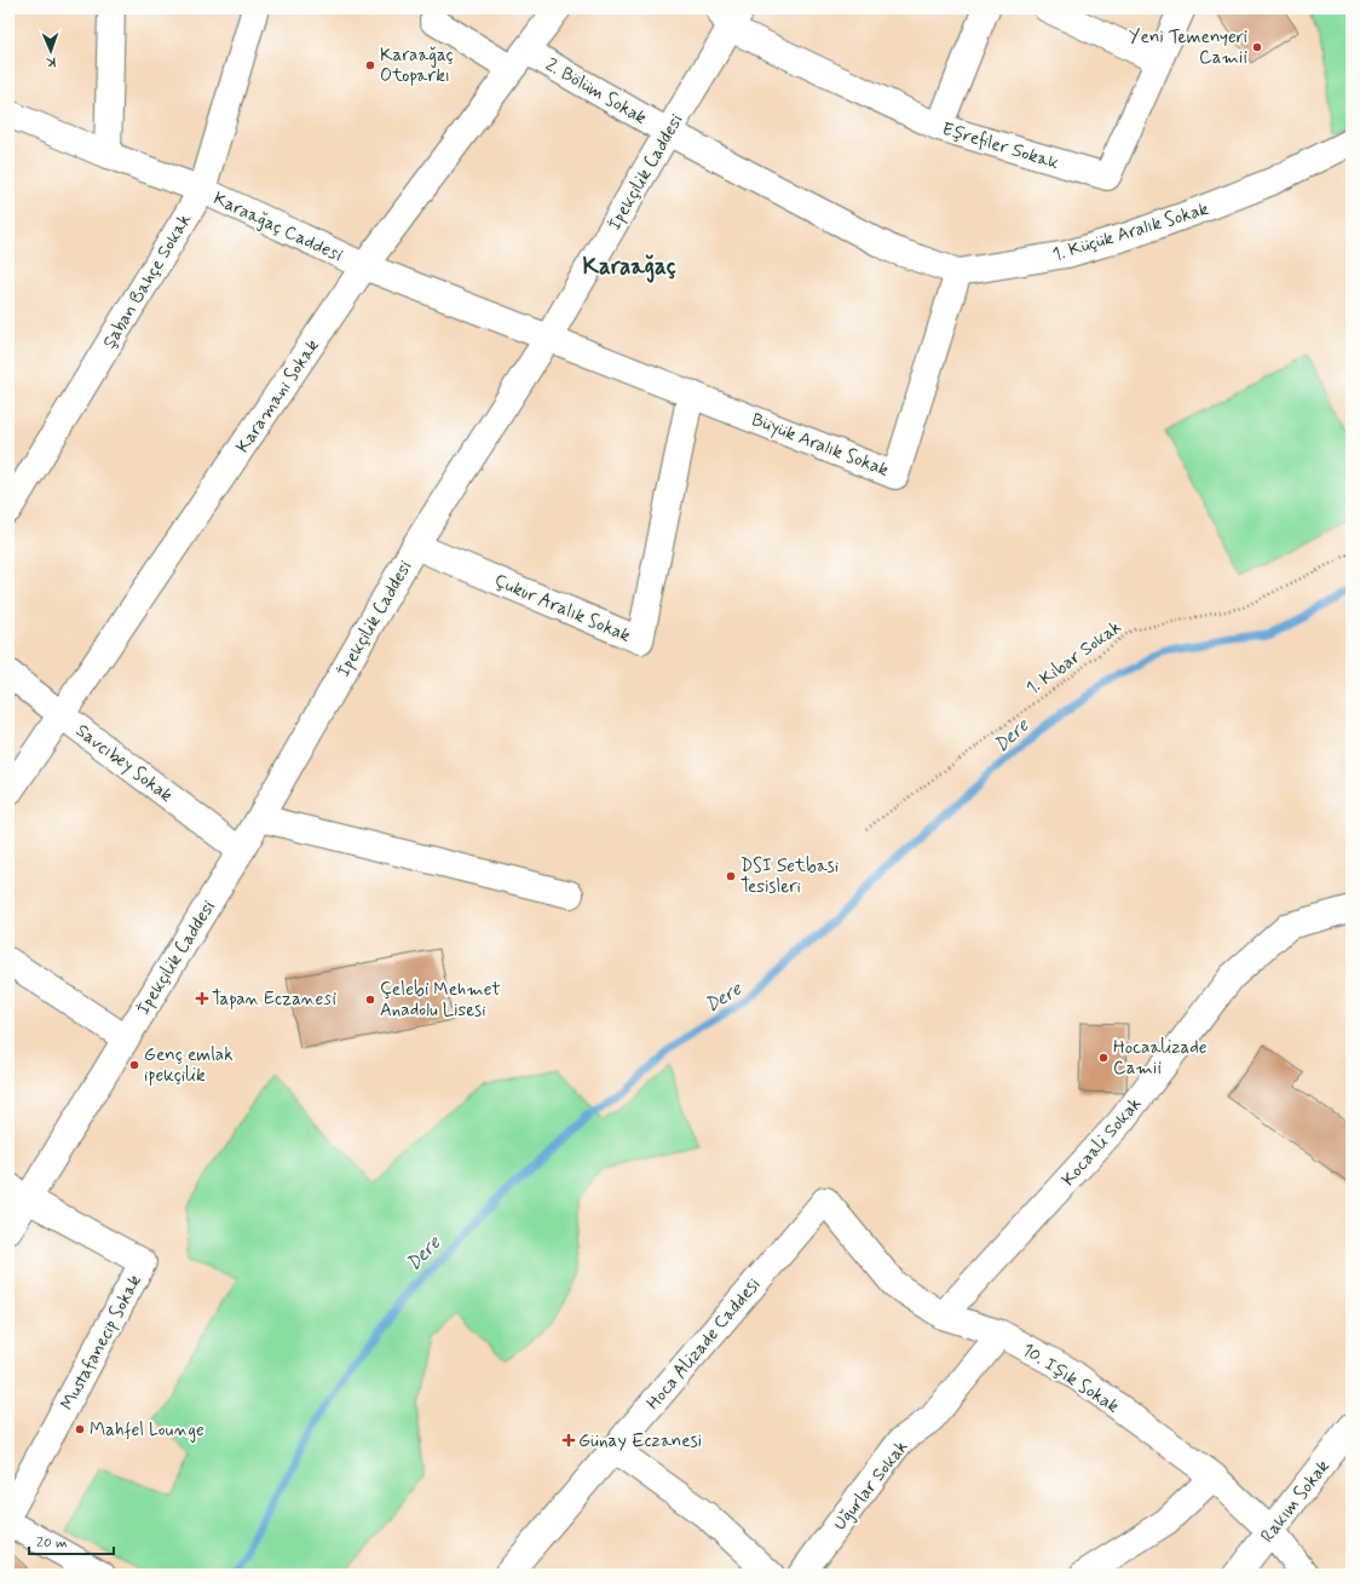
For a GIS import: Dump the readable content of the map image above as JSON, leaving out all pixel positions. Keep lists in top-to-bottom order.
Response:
{
  "streets": {
    "street": [
      "2. Bölüm Sokak",
      "Eşrefiler Sokak",
      "İpekçilik Caddesi",
      "Karaağaç Caddesi",
      "1. Küçük Aralık Sokak",
      "Şaban Bahçe Sokak",
      "Karamani Sokak",
      "Büyük Aralık Sokak",
      "Çukur Aralık Sokak",
      "Savcıbey Sokak",
      "Kocaali Sokak",
      "Mustafanecip Sokak",
      "Hoca Alizade Caddesi",
      "10. Işık Sokak",
      "Uğurlar Sokak",
      "Rakım Sokak"
    ],
    "path": ["1. Kibar Sokak"]
  },
  "crossings": [
    ["2. Bölüm Sokak", "İpekçilik Caddesi"],
    ["2. Bölüm Sokak", "1. Küçük Aralık Sokak"],
    ["2. Bölüm Sokak", "Karamani Sokak"],
    ["Eşrefiler Sokak", "İpekçilik Caddesi"],
    ["İpekçilik Caddesi", "Karaağaç Caddesi"],
    ["İpekçilik Caddesi", "1. Küçük Aralık Sokak"],
    ["İpekçilik Caddesi", "Büyük Aralık Sokak"],
    ["İpekçilik Caddesi", "Çukur Aralık Sokak"],
    ["İpekçilik Caddesi", "Savcıbey Sokak"],
    ["İpekçilik Caddesi", "Mustafanecip Sokak"],
    ["Karaağaç Caddesi", "Şaban Bahçe Sokak"],
    ["Karaağaç Caddesi", "Karamani Sokak"],
    ["Karaağaç Caddesi", "Büyük Aralık Sokak"],
    ["1. Küçük Aralık Sokak", "Büyük Aralık Sokak"],
    ["Karamani Sokak", "Savcıbey Sokak"],
    ["Büyük Aralık Sokak", "Çukur Aralık Sokak"],
    ["Kocaali Sokak", "10. Işık Sokak"],
    ["Hoca Alizade Caddesi", "10. Işık Sokak"],
    ["10. Işık Sokak", "Uğurlar Sokak"],
    ["10. Işık Sokak", "Rakım Sokak"]
  ],
  "districts": ["Karaağaç"],
  "water": ["Dere"],
  "places": {
    "other": [
      "Yeni Temenyeri Camii",
      "Karaağaç Otoparkı",
      "DSI Setbasi Tesisleri",
      "Çelebi Mehmet Anadolu Lisesi",
      "Hocaalizade Camii",
      "Genç emlak ipekçilik",
      "Mahfel Lounge"
    ],
    "health": ["Tapan Eczanesi", "Günay Eczanesi"]
  },
  "scale_bar": "20 m",
  "north": "bottom"
}
